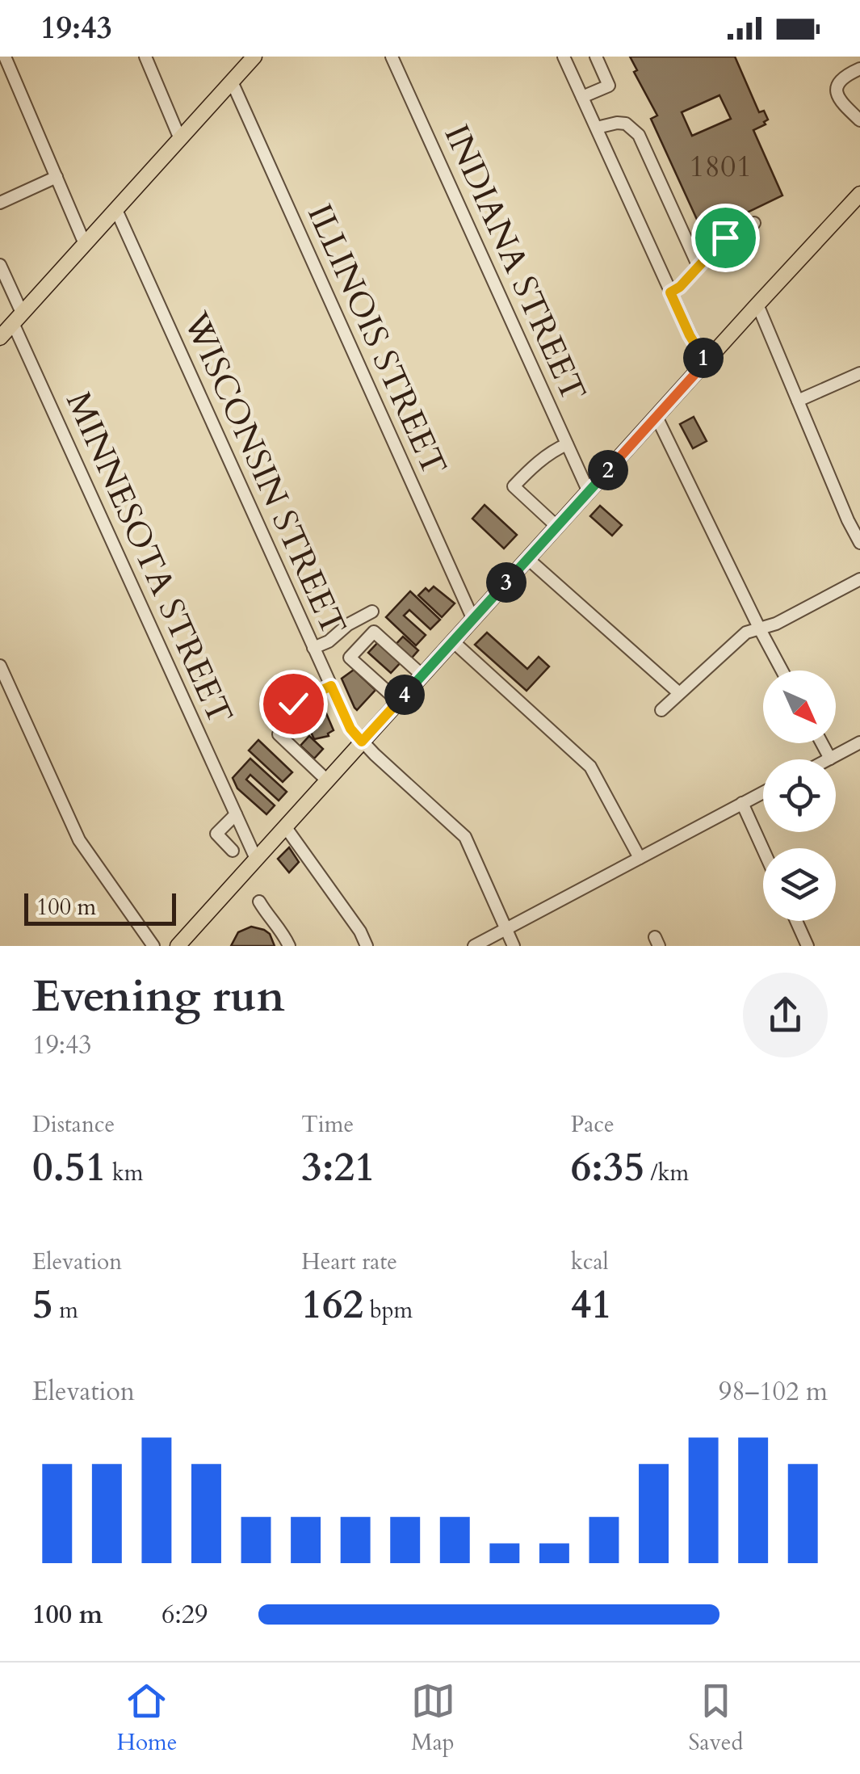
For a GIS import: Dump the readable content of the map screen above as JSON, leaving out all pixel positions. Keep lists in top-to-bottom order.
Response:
{
  "streets": {
    "street": [
      "INDIANA STREET",
      "ILLINOIS STREET",
      "WISCONSIN STREET",
      "MINNESOTA STREET"
    ]
  },
  "house_numbers": ["1801"],
  "scale_bar": "100 m",
  "north": "bottom right",
  "page": {
    "status": "19:43",
    "pins": [
      "1",
      "2",
      "3",
      "4"
    ],
    "scale": "100 m",
    "heading": ["Evening run", "19:43"],
    "stats": [
      ["Distance", "0.51 km"],
      ["Time", "3:21"],
      ["Pace", "6:35 /km"],
      ["Elevation", "5 m"],
      ["Heart rate", "162 bpm"],
      ["kcal", "41"]
    ],
    "chart": ["Elevation", "98–102 m"],
    "list": [
      {
        "name": "100 m",
        "note": "6:29"
      }
    ],
    "tabs": ["Home", "Map", "Saved"]
  }
}
